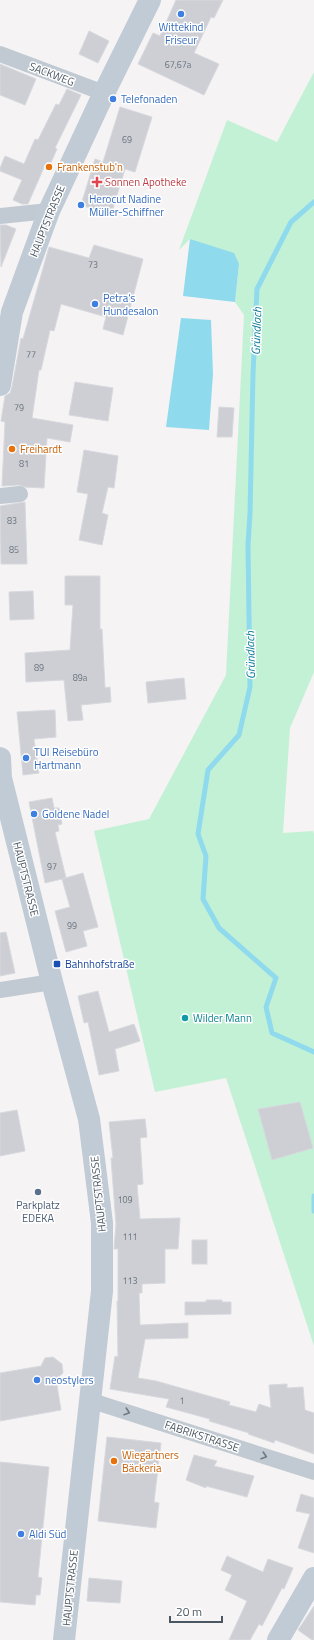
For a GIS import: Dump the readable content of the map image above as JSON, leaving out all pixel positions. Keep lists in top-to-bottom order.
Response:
{
  "streets": {
    "street": ["SACKWEG", "HAUPTSTRASSE", "FABRIKSTRASSE"]
  },
  "crossings": [
    ["SACKWEG", "HAUPTSTRASSE"],
    ["HAUPTSTRASSE", "FABRIKSTRASSE"]
  ],
  "one_way": ["FABRIKSTRASSE"],
  "water": ["Gründlach"],
  "places": {
    "other": [
      "Wittekind Friseur",
      "Telefonaden",
      "Frankenstub'n",
      "Herocut Nadine Müller-Schiffner",
      "Petra's Hundesalon",
      "Freihardt",
      "TUI Reisebüro Hartmann",
      "Goldene Nadel",
      "Wilder Mann",
      "Parkplatz EDEKA",
      "neostylers",
      "Wiegärtners Bäckeria",
      "Aldi Süd"
    ],
    "health": ["Sonnen Apotheke"],
    "transit": ["Bahnhofstraße"]
  },
  "house_numbers": [
    "67,67a",
    "69",
    "73",
    "77",
    "79",
    "81",
    "83",
    "85",
    "89",
    "89a",
    "97",
    "99",
    "109",
    "111",
    "113",
    "1"
  ],
  "scale_bar": "20 m"
}
